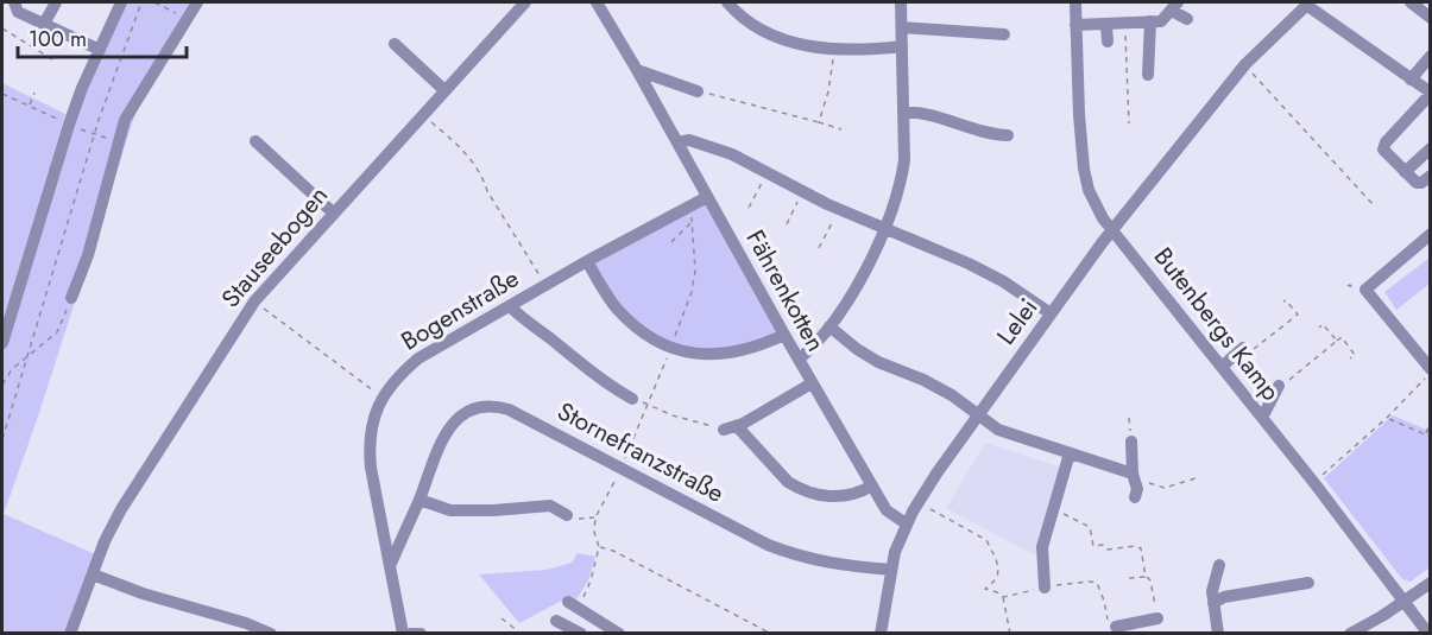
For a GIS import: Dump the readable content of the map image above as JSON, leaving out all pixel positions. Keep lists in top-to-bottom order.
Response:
{
  "streets": {
    "street": [
      "Stauseebogen",
      "Fährenkotten",
      "Bogenstraße",
      "Lelei",
      "Butenbergs Kamp",
      "Stornefranzstraße"
    ]
  },
  "crossings": [
    ["Fährenkotten", "Bogenstraße"],
    ["Fährenkotten", "Lelei"],
    ["Bogenstraße", "Stornefranzstraße"],
    ["Lelei", "Butenbergs Kamp"],
    ["Lelei", "Stornefranzstraße"]
  ],
  "scale_bar": "100 m"
}
